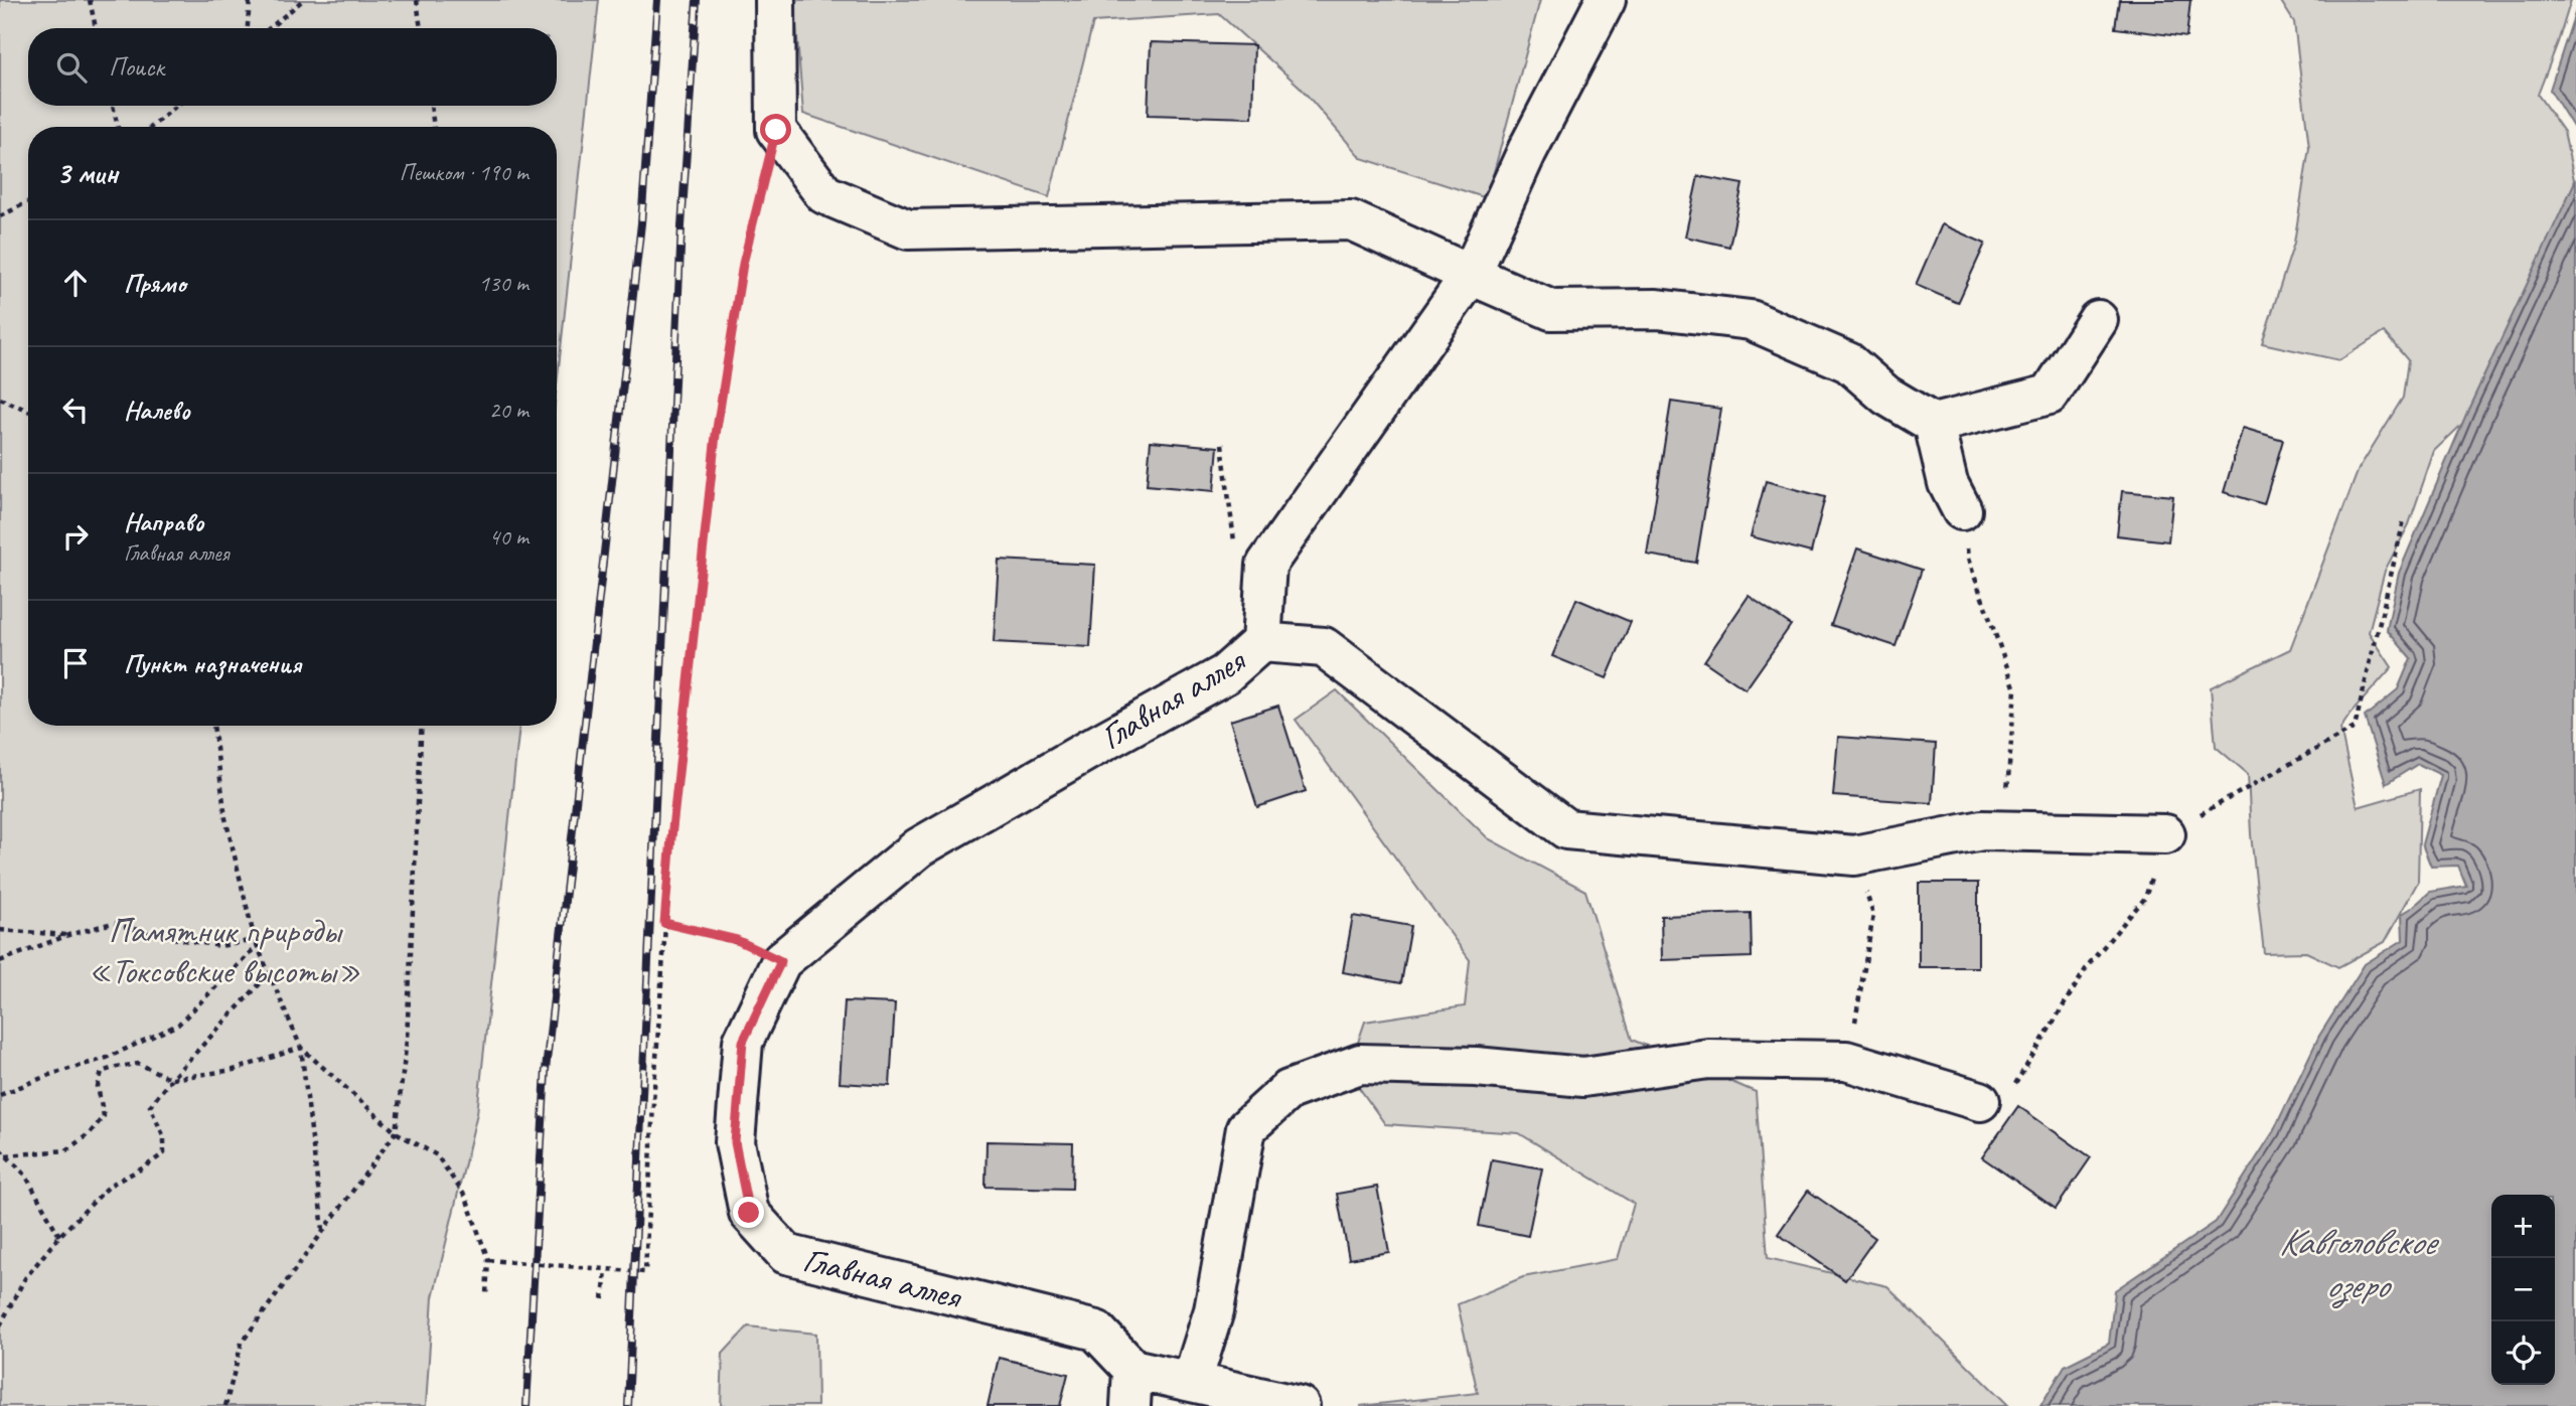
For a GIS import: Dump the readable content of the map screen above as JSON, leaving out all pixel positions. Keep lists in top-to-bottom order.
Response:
{
  "streets": {
    "street": ["Главная аллея"]
  },
  "water": ["Кавголовское озеро"],
  "parks": ["Памятник природы «Токсовские высоты»"],
  "page": {
    "search": "Поиск",
    "heading": ["3 мин", "Пешком · 190 m"],
    "list": [
      ["Прямо", "130 m"],
      ["Налево", "20 m"],
      ["Направо", "Главная аллея", "40 m"],
      "Пункт назначения"
    ],
    "map_buttons": ["+", "−"]
  }
}
